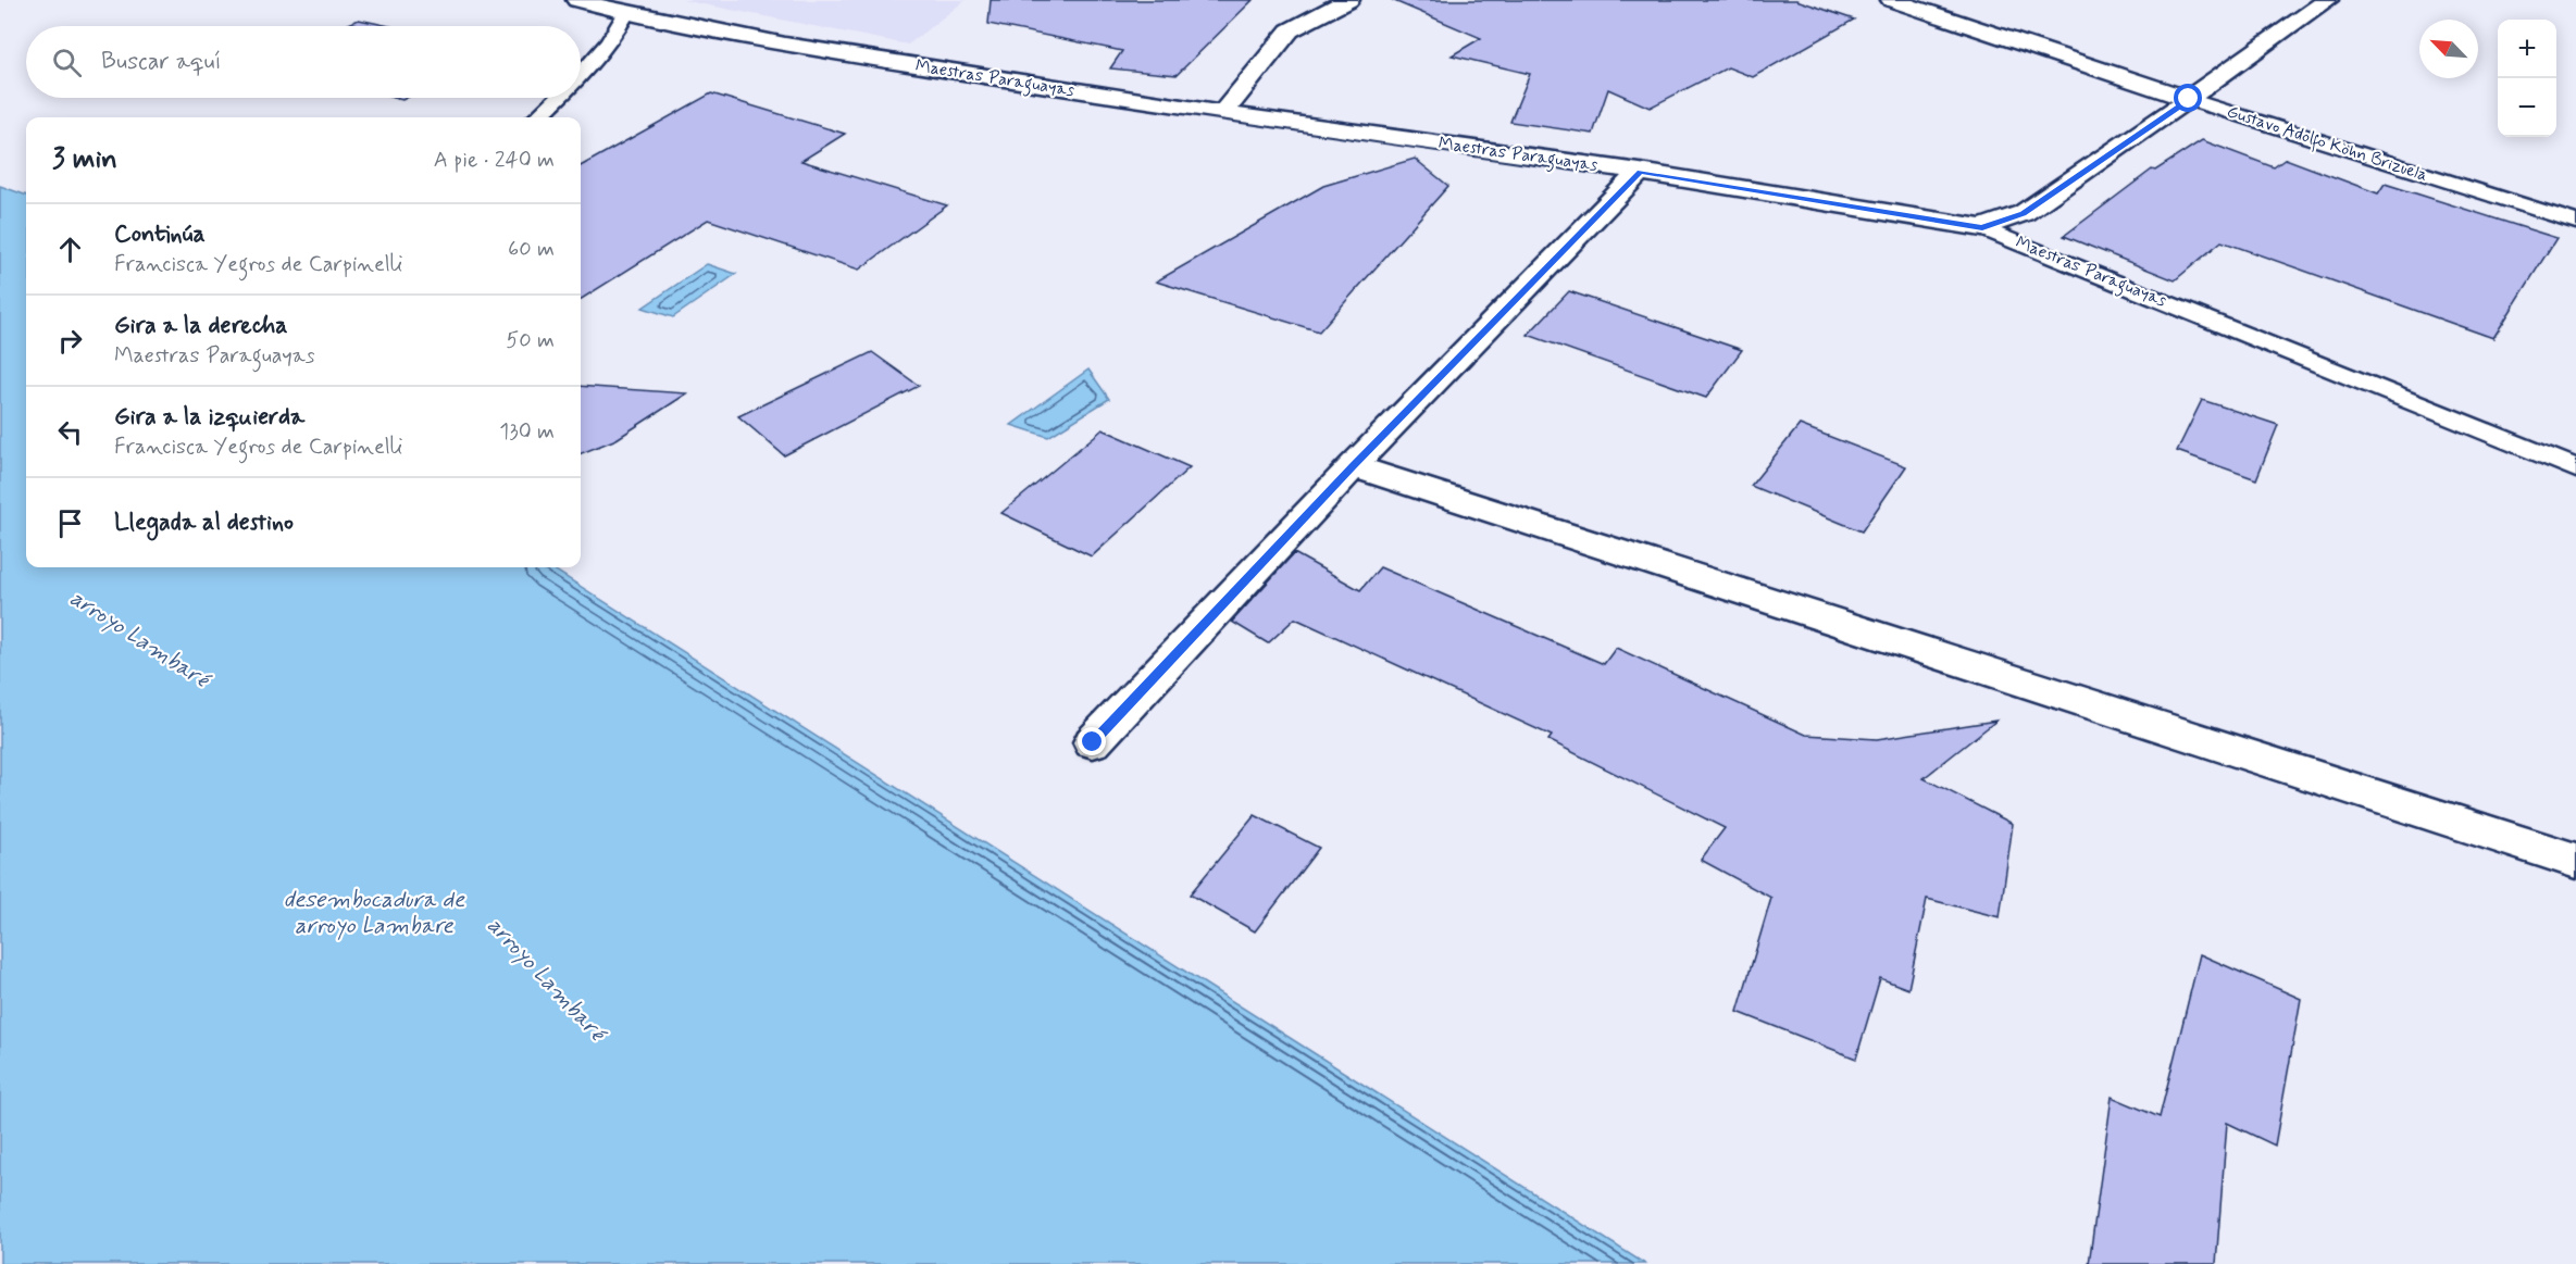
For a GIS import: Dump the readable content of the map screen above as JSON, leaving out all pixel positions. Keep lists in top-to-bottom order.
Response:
{
  "streets": {
    "street": ["Maestras Paraguayas", "Gustavo Adolfo Köhn Brizuela"]
  },
  "water": ["arroyo Lambaré", "desembocadura de arroyo Lambare"],
  "north": "top left",
  "page": {
    "map_buttons": ["+", "−"],
    "search": "Buscar aquí",
    "heading": ["3 min", "A pie · 240 m"],
    "list": [
      ["Continúa", "Francisca Yegros de Carpinelli", "60 m"],
      ["Gira a la derecha", "Maestras Paraguayas", "50 m"],
      ["Gira a la izquierda", "Francisca Yegros de Carpinelli", "130 m"],
      "Llegada al destino"
    ]
  }
}
